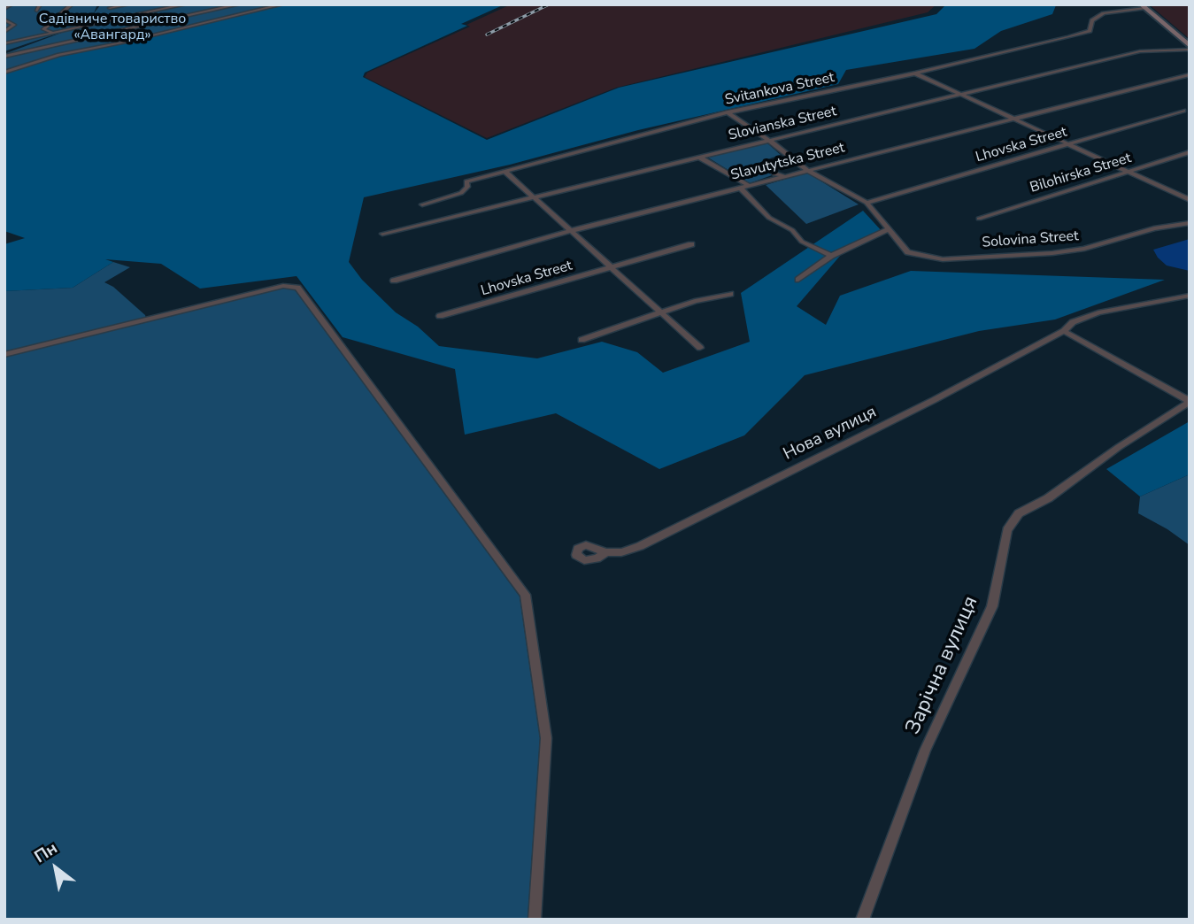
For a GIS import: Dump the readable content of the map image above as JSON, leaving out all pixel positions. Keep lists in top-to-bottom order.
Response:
{
  "streets": {
    "street": [
      "Svitankova Street",
      "Slovianska Street",
      "Lhovska Street",
      "Slavutytska Street",
      "Bilohirska Street",
      "Solovina Street",
      "Нова вулиця",
      "Зарічна вулиця"
    ]
  },
  "parks": ["Садівниче товариство «Авангард»"],
  "north": "top left"
}
